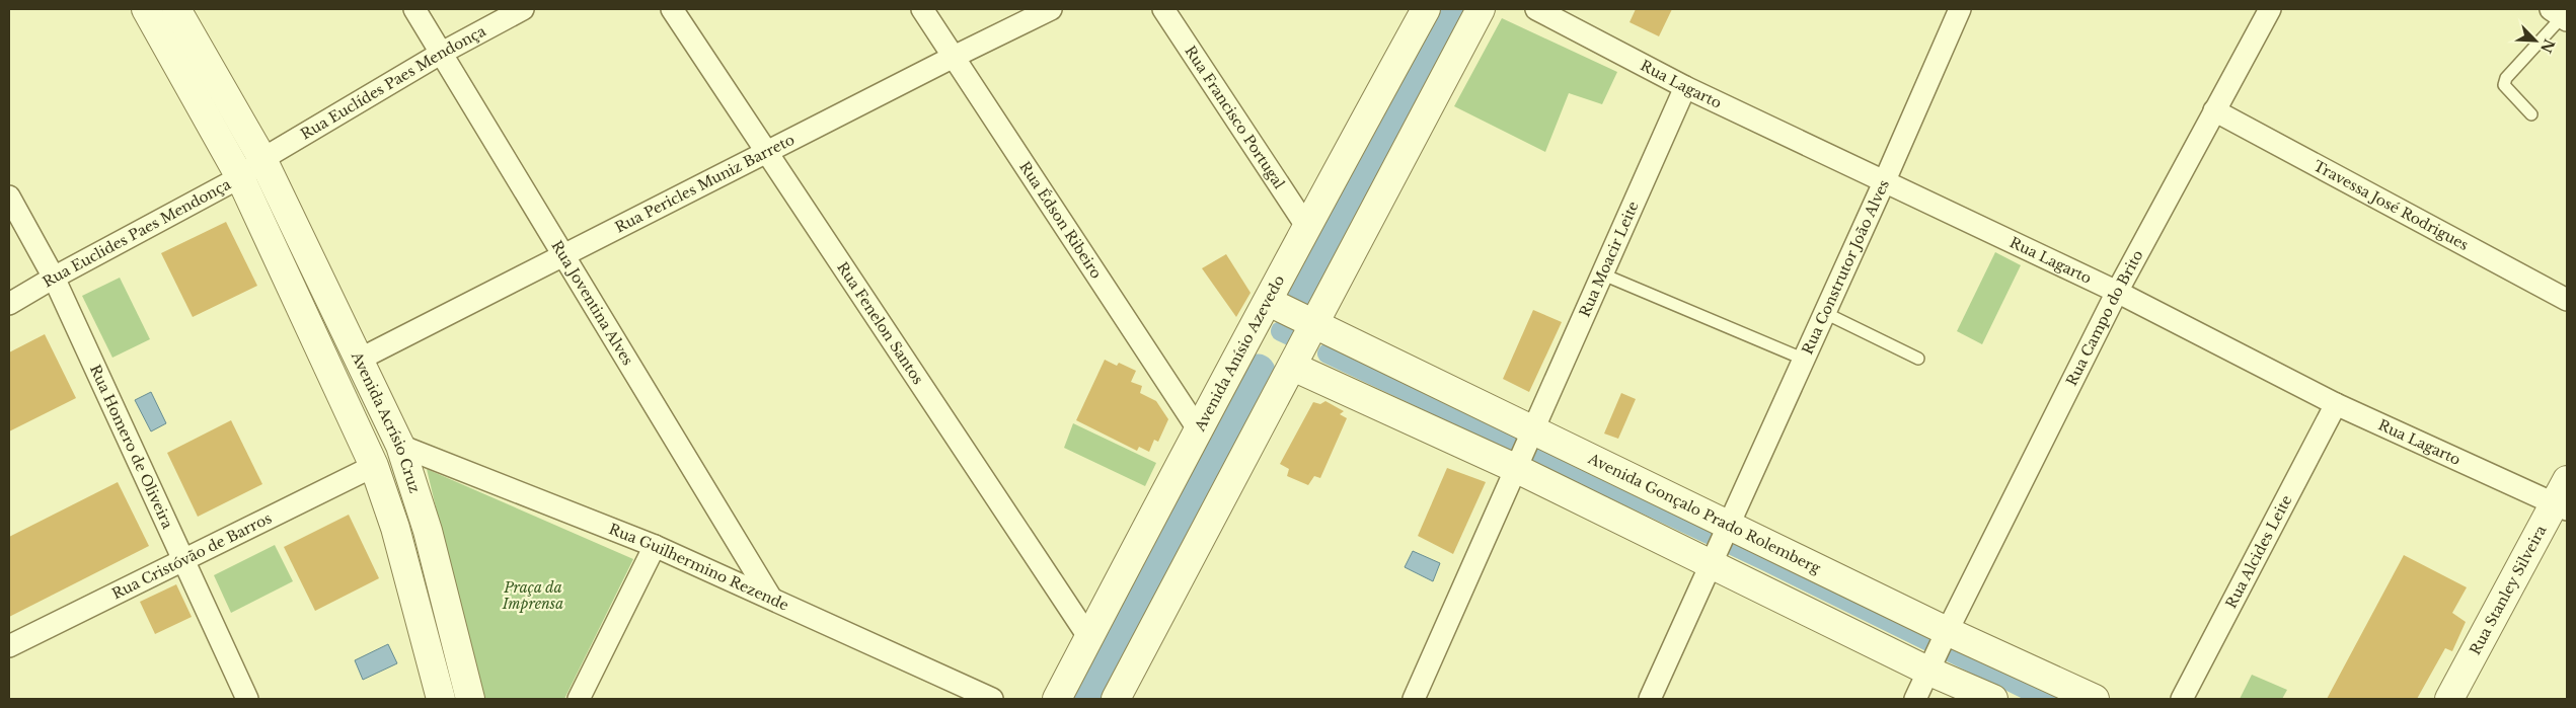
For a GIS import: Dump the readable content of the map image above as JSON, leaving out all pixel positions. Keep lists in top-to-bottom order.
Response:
{
  "streets": {
    "street": [
      "Rua Euclídes Paes Mendonça",
      "Rua Lagarto",
      "Rua Francisco Portugal",
      "Rua Pericles Muniz Barreto",
      "Travessa José Rodrigues",
      "Rua Édson Ribeiro",
      "Rua Euclides Paes Mendonça",
      "Rua Moacir Leite",
      "Rua Construtor João Alves",
      "Rua Joventina Alves",
      "Rua Campo do Brito",
      "Rua Fenelon Santos",
      "Avenida Anísio Azevedo",
      "Avenida Acrísio Cruz",
      "Rua Homero de Oliveira",
      "Avenida Gonçalo Prado Rolemberg",
      "Rua Alcides Leite",
      "Rua Cristóvão de Barros",
      "Rua Guilhermino Rezende",
      "Rua Stanley Silveira"
    ]
  },
  "crossings": [
    ["Rua Euclídes Paes Mendonça", "Rua Euclides Paes Mendonça"],
    ["Rua Euclídes Paes Mendonça", "Rua Joventina Alves"],
    ["Rua Euclídes Paes Mendonça", "Avenida Acrísio Cruz"],
    ["Rua Lagarto", "Rua Moacir Leite"],
    ["Rua Lagarto", "Rua Construtor João Alves"],
    ["Rua Lagarto", "Rua Campo do Brito"],
    ["Rua Lagarto", "Rua Alcides Leite"],
    ["Rua Lagarto", "Rua Stanley Silveira"],
    ["Rua Francisco Portugal", "Avenida Anísio Azevedo"],
    ["Rua Pericles Muniz Barreto", "Rua Édson Ribeiro"],
    ["Rua Pericles Muniz Barreto", "Rua Joventina Alves"],
    ["Rua Pericles Muniz Barreto", "Rua Fenelon Santos"],
    ["Rua Pericles Muniz Barreto", "Avenida Acrísio Cruz"],
    ["Travessa José Rodrigues", "Rua Campo do Brito"],
    ["Rua Édson Ribeiro", "Avenida Anísio Azevedo"],
    ["Rua Euclides Paes Mendonça", "Avenida Acrísio Cruz"],
    ["Rua Euclides Paes Mendonça", "Rua Homero de Oliveira"],
    ["Rua Moacir Leite", "Avenida Gonçalo Prado Rolemberg"],
    ["Rua Construtor João Alves", "Avenida Gonçalo Prado Rolemberg"],
    ["Rua Joventina Alves", "Rua Guilhermino Rezende"],
    ["Rua Campo do Brito", "Avenida Gonçalo Prado Rolemberg"],
    ["Rua Fenelon Santos", "Avenida Anísio Azevedo"],
    ["Avenida Anísio Azevedo", "Avenida Gonçalo Prado Rolemberg"],
    ["Avenida Acrísio Cruz", "Rua Cristóvão de Barros"],
    ["Avenida Acrísio Cruz", "Rua Guilhermino Rezende"],
    ["Rua Homero de Oliveira", "Rua Cristóvão de Barros"]
  ],
  "parks": ["Praça da Imprensa"],
  "north": "bottom right"
}
